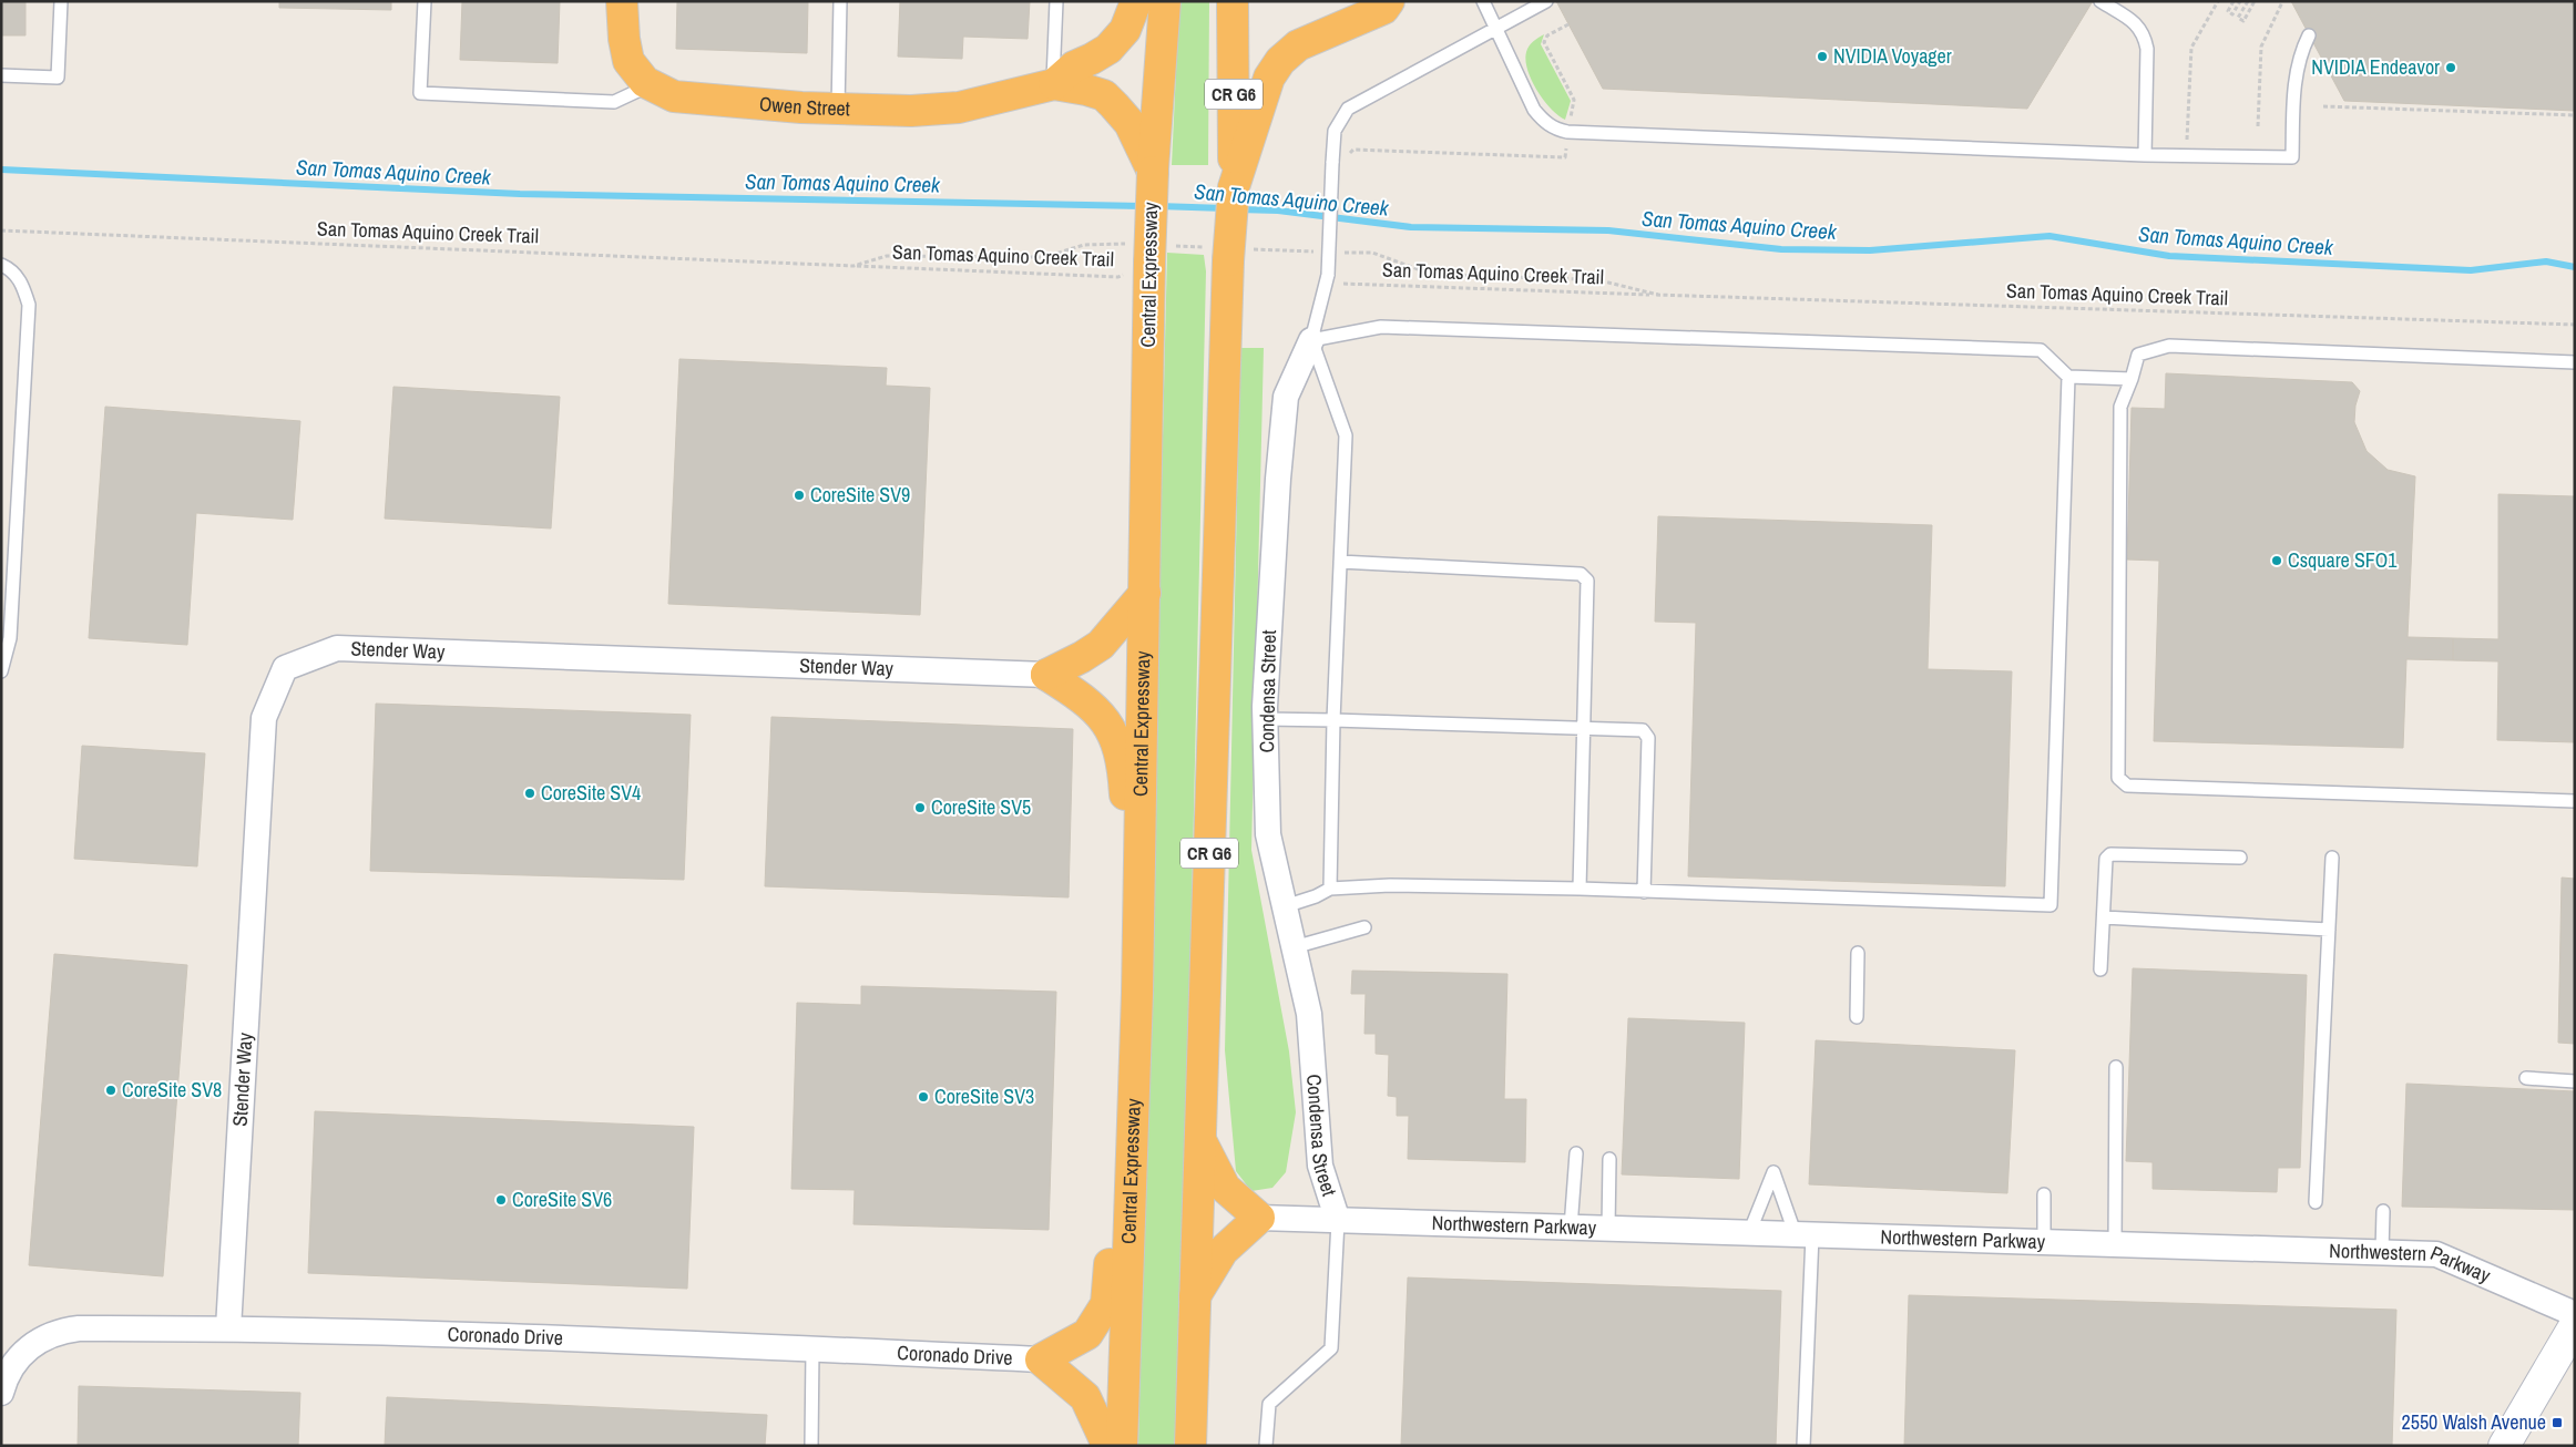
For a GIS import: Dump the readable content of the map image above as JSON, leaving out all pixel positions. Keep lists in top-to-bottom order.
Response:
{
  "streets": {
    "highway": ["CR G6", "Owen Street", "Central Expressway"],
    "street": [
      "Stender Way",
      "Condensa Street",
      "Northwestern Parkway",
      "Coronado Drive"
    ],
    "path": ["San Tomas Aquino Creek Trail"]
  },
  "crossings": [
    ["CR G6", "San Tomas Aquino Creek Trail"],
    ["San Tomas Aquino Creek Trail", "Central Expressway"],
    ["San Tomas Aquino Creek Trail", "Condensa Street"],
    ["Stender Way", "Coronado Drive"],
    ["Condensa Street", "Northwestern Parkway"]
  ],
  "water": ["San Tomas Aquino Creek"],
  "places": {
    "other": [
      "NVIDIA Voyager",
      "NVIDIA Endeavor",
      "CoreSite SV9",
      "Csquare SFO1",
      "CoreSite SV4",
      "CoreSite SV5",
      "CoreSite SV8",
      "CoreSite SV3",
      "CoreSite SV6"
    ],
    "transit": ["2550 Walsh Avenue"]
  }
}
